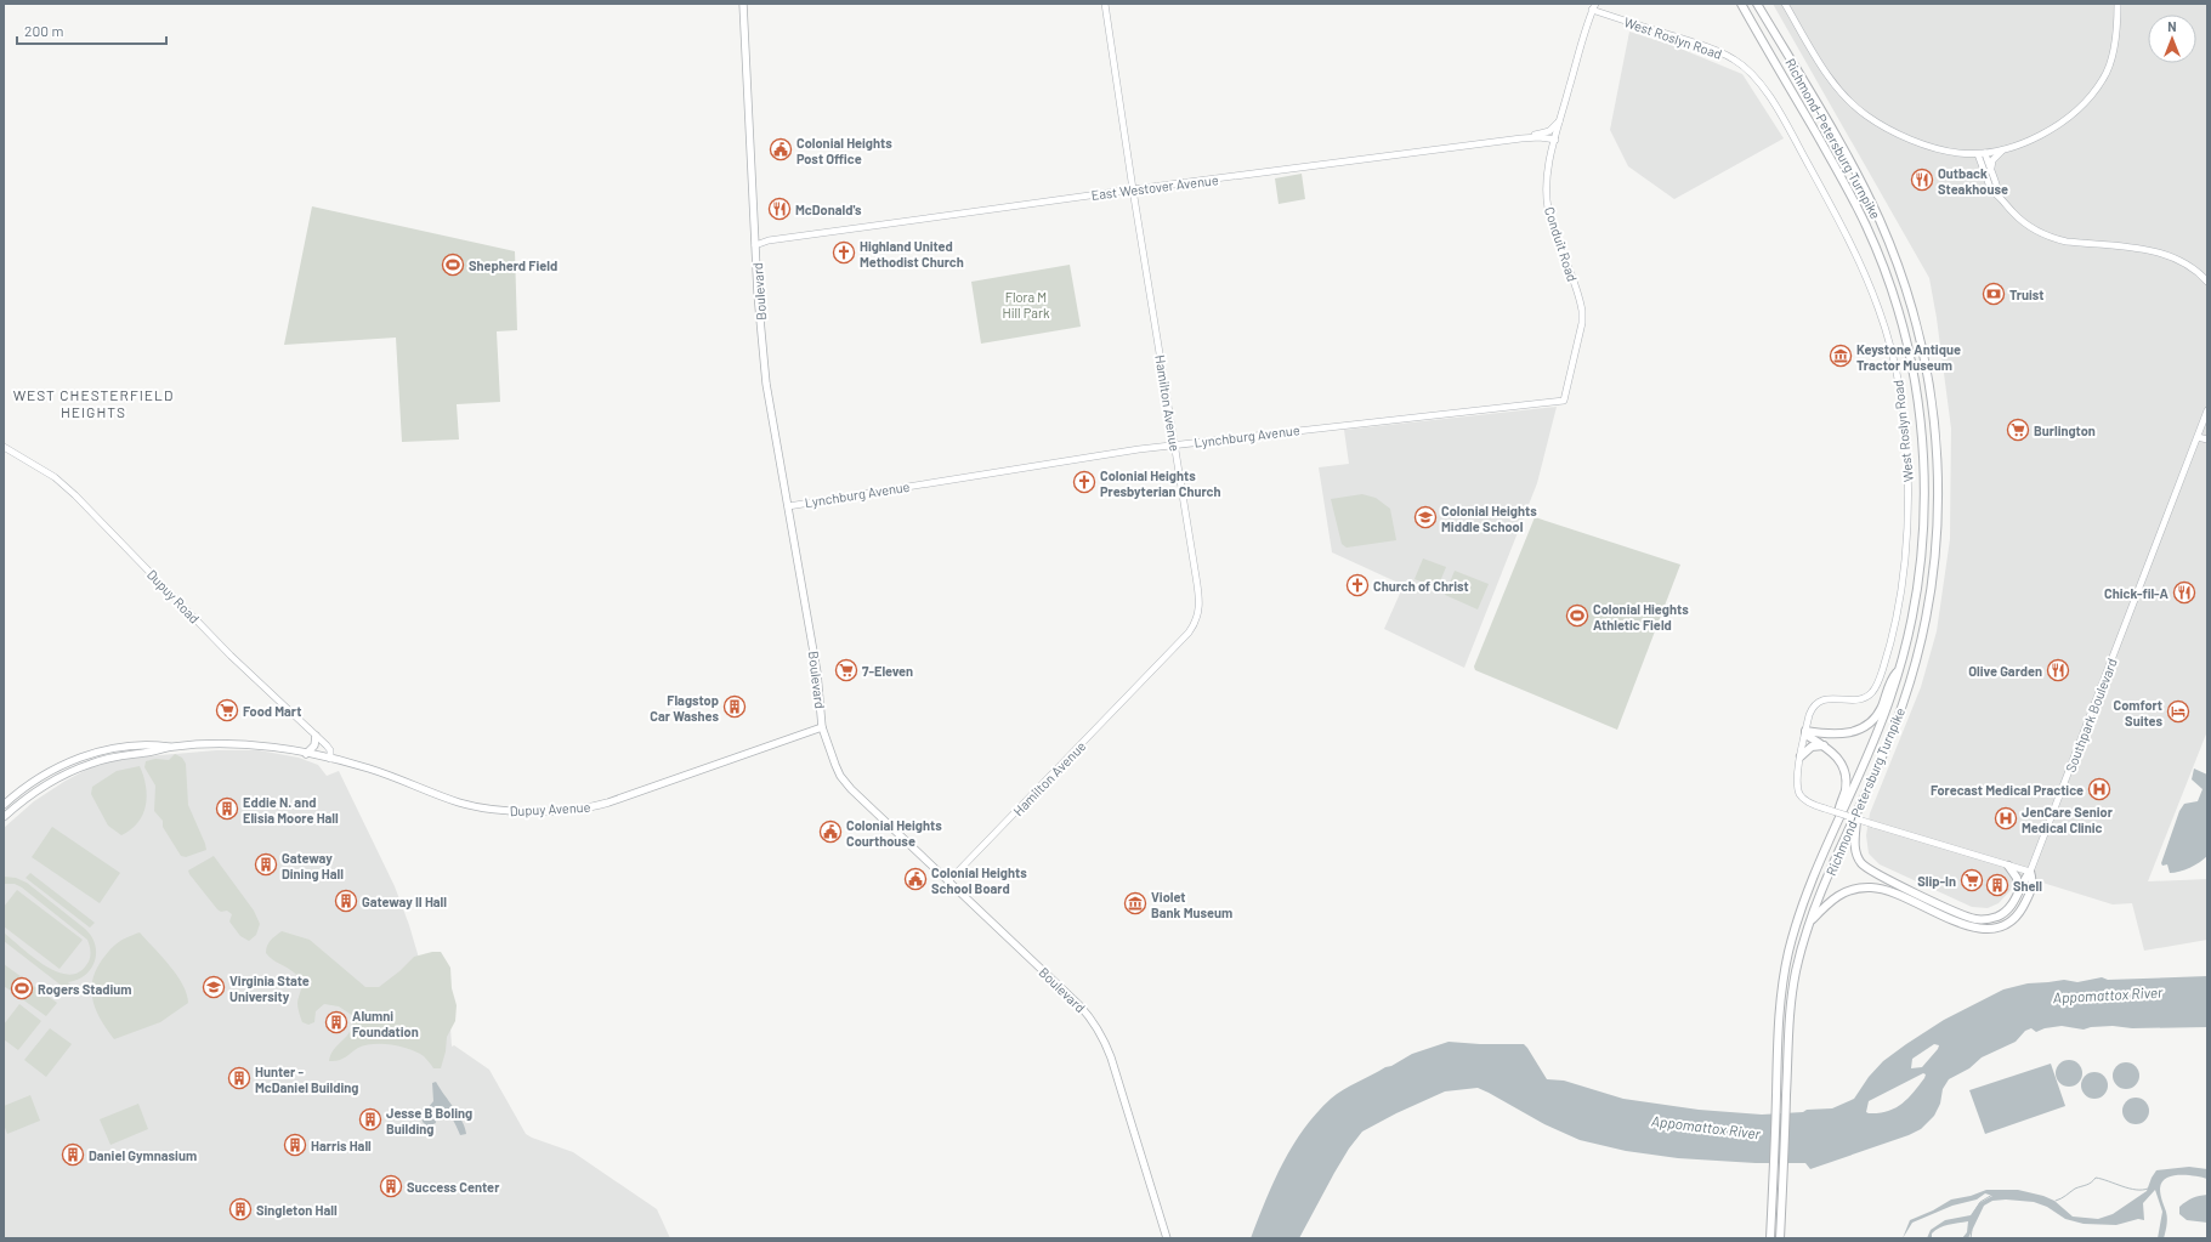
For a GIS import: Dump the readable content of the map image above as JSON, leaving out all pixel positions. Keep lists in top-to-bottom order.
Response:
{
  "streets": {
    "highway": ["Richmond-Petersburg Turnpike"],
    "main road": ["Boulevard", "Dupuy Avenue"],
    "street": [
      "West Roslyn Road",
      "East Westover Avenue",
      "Conduit Road",
      "Hamilton Avenue",
      "Lynchburg Avenue",
      "Dupuy Road",
      "Southpark Boulevard"
    ]
  },
  "crossings": [
    ["West Roslyn Road", "Conduit Road"],
    ["East Westover Avenue", "Conduit Road"],
    ["East Westover Avenue", "Boulevard"],
    ["East Westover Avenue", "Hamilton Avenue"],
    ["Conduit Road", "Lynchburg Avenue"],
    ["Boulevard", "Hamilton Avenue"],
    ["Boulevard", "Lynchburg Avenue"],
    ["Boulevard", "Dupuy Avenue"],
    ["Hamilton Avenue", "Lynchburg Avenue"],
    ["Dupuy Road", "Dupuy Avenue"]
  ],
  "districts": ["WEST CHESTERFIELD HEIGHTS"],
  "water": ["Appomattox River"],
  "parks": ["Flora M Hill Park"],
  "places": {
    "public building": ["Colonial Heights Post Office", "Colonial Heights Courthouse", "Colonial Heights School Board"],
    "restaurant": [
      "Outback Steakhouse",
      "McDonald's",
      "Chick-fil-A",
      "Olive Garden"
    ],
    "church": ["Highland United Methodist Church", "Colonial Heights Presbyterian Church", "Church of Christ"],
    "sports": ["Shepherd Field", "Colonial Hieghts Athletic Field", "Rogers Stadium"],
    "bank": ["Truist"],
    "museum": ["Keystone Antique Tractor Museum", "Violet Bank Museum"],
    "supermarket": [
      "Burlington",
      "7-Eleven",
      "Food Mart",
      "Slip-In"
    ],
    "school or university": ["Colonial Heights Middle School", "Virginia State University"],
    "building": [
      "Flagstop Car Washes",
      "Eddie N. and Elisia Moore Hall",
      "Gateway Dining Hall",
      "Shell",
      "Gateway II Hall",
      "Alumni Foundation",
      "Hunter - McDaniel Building",
      "Jesse B Boling Building",
      "Harris Hall",
      "Daniel Gymnasium",
      "Success Center",
      "Singleton Hall"
    ],
    "hotel": ["Comfort Suites"],
    "hospital": ["Forecast Medical Practice", "JenCare Senior Medical Clinic"]
  },
  "scale_bar": "200 m",
  "north": "top"
}
